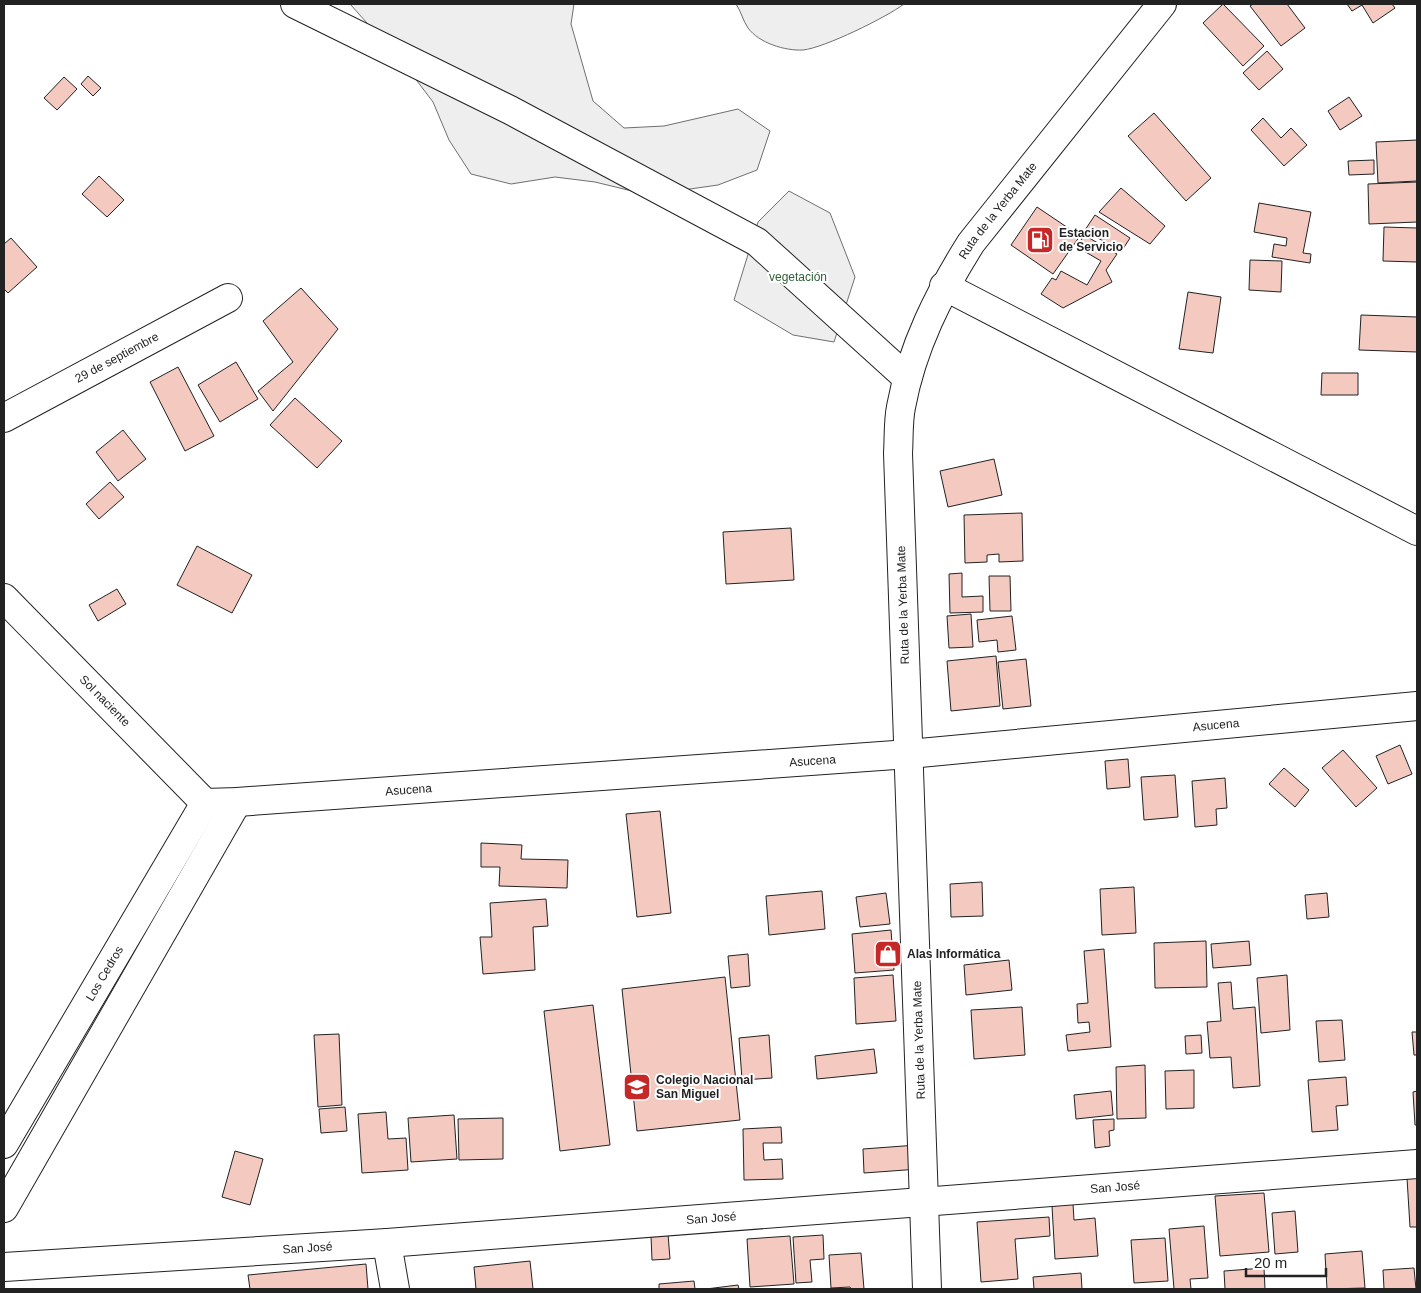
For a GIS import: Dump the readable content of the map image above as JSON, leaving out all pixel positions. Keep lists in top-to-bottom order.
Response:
{
  "streets": {
    "street": [
      "Ruta de la Yerba Mate",
      "29 de septiembre",
      "Sol naciente",
      "Asucena",
      "Los Cedros",
      "San José"
    ]
  },
  "crossings": [
    ["Ruta de la Yerba Mate", "Asucena"],
    ["Ruta de la Yerba Mate", "San José"],
    ["Sol naciente", "Asucena"],
    ["Sol naciente", "Los Cedros"],
    ["Asucena", "Los Cedros"]
  ],
  "parks": ["vegetación"],
  "places": {
    "fuel station": ["Estacion de Servicio"],
    "shop": ["Alas Informática"],
    "school or university": ["Colegio Nacional San Miguel"]
  },
  "scale_bar": "20 m"
}
